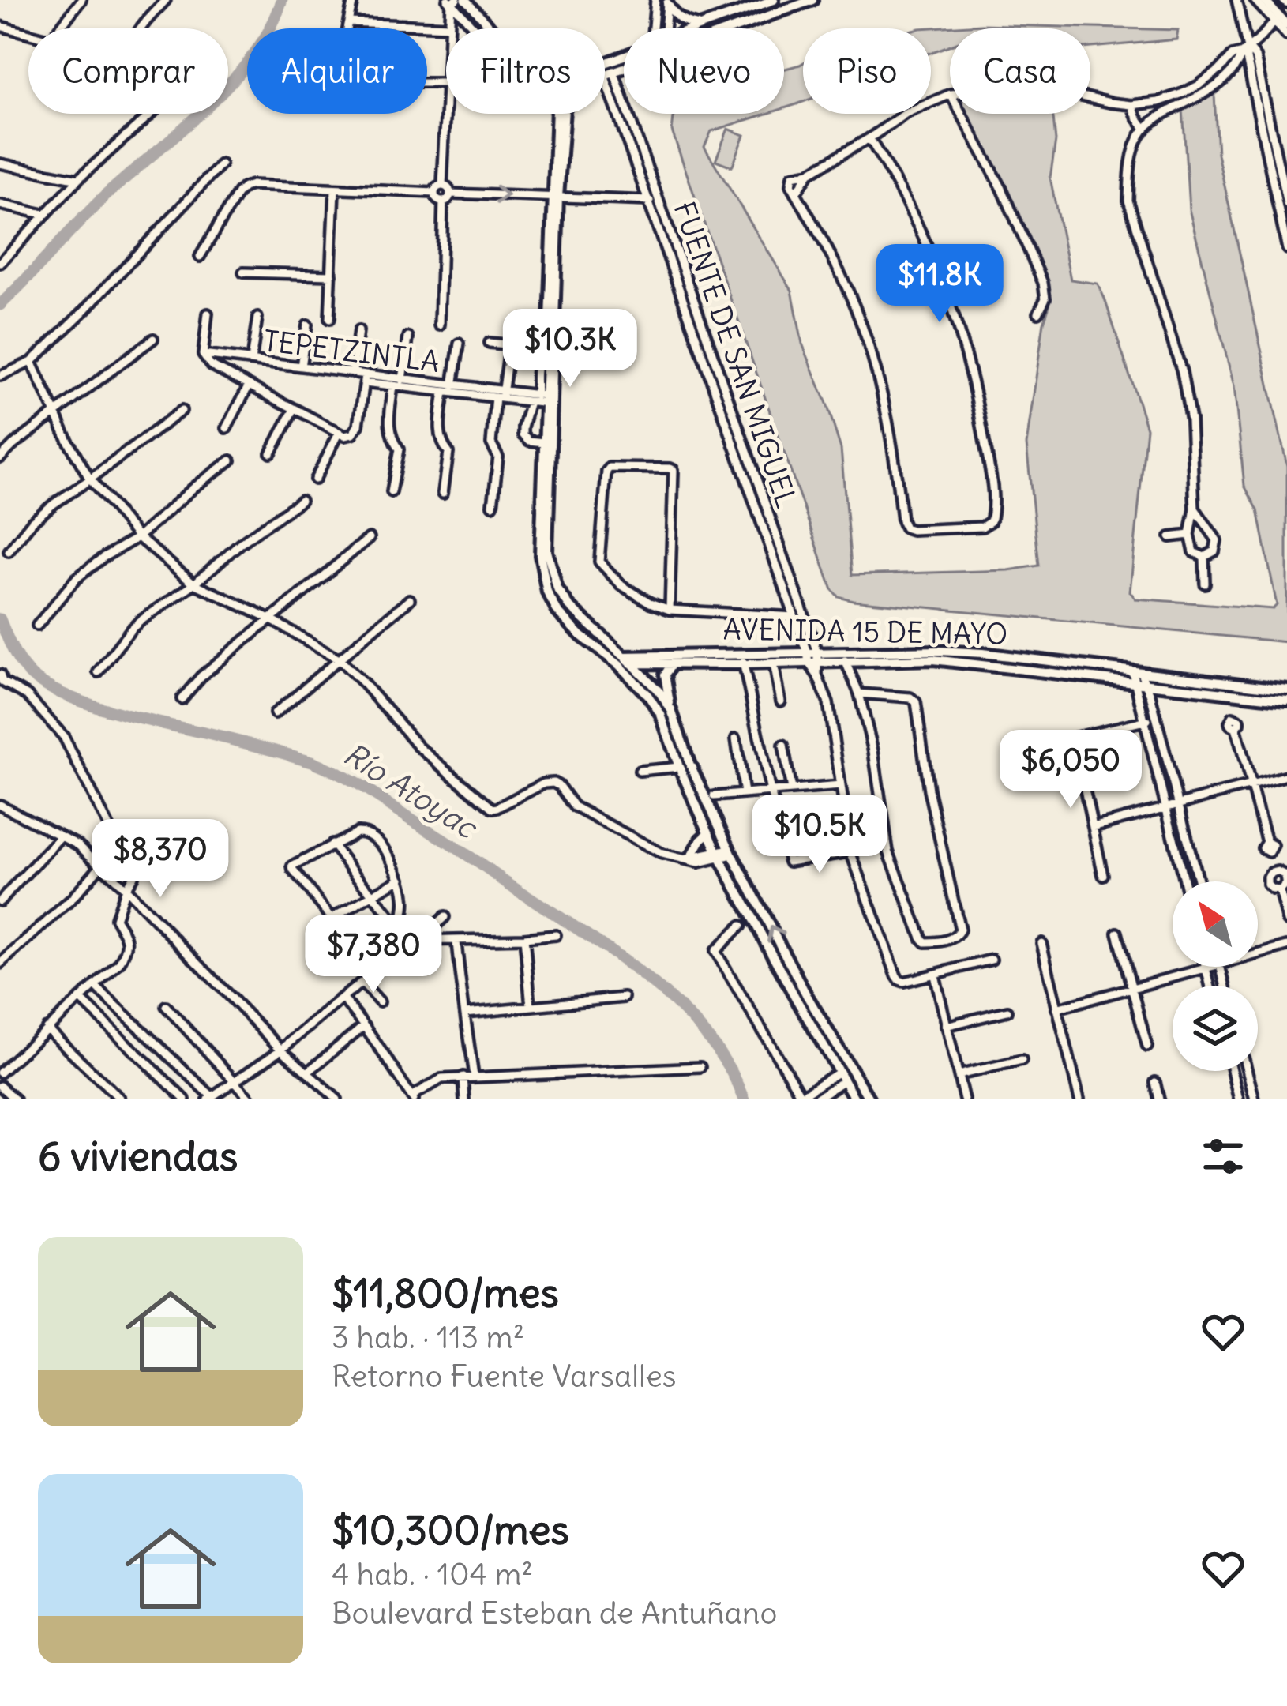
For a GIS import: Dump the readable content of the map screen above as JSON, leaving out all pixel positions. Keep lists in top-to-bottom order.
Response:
{
  "streets": {
    "main road": ["AVENIDA 15 DE MAYO"],
    "street": ["TEPETZINTLA", "FUENTE DE SAN MIGUEL"]
  },
  "crossings": [
    ["FUENTE DE SAN MIGUEL", "AVENIDA 15 DE MAYO"]
  ],
  "water": ["Río Atoyac"],
  "north": "top left",
  "page": {
    "chip": [
      "Comprar",
      "Alquilar",
      "Filtros",
      "Nuevo",
      "Piso",
      "Casa"
    ],
    "price": [
      "$11.8K",
      "$10.3K",
      "$6,050",
      "$10.5K",
      "$8,370",
      "$7,380"
    ],
    "heading": "6 viviendas",
    "list": [
      {
        "name": "$11,800/mes",
        "note": "3 hab. · 113 m² · Retorno Fuente Varsalles"
      },
      {
        "name": "$10,300/mes",
        "note": "4 hab. · 104 m² · Boulevard Esteban de Antuñano"
      }
    ]
  }
}
